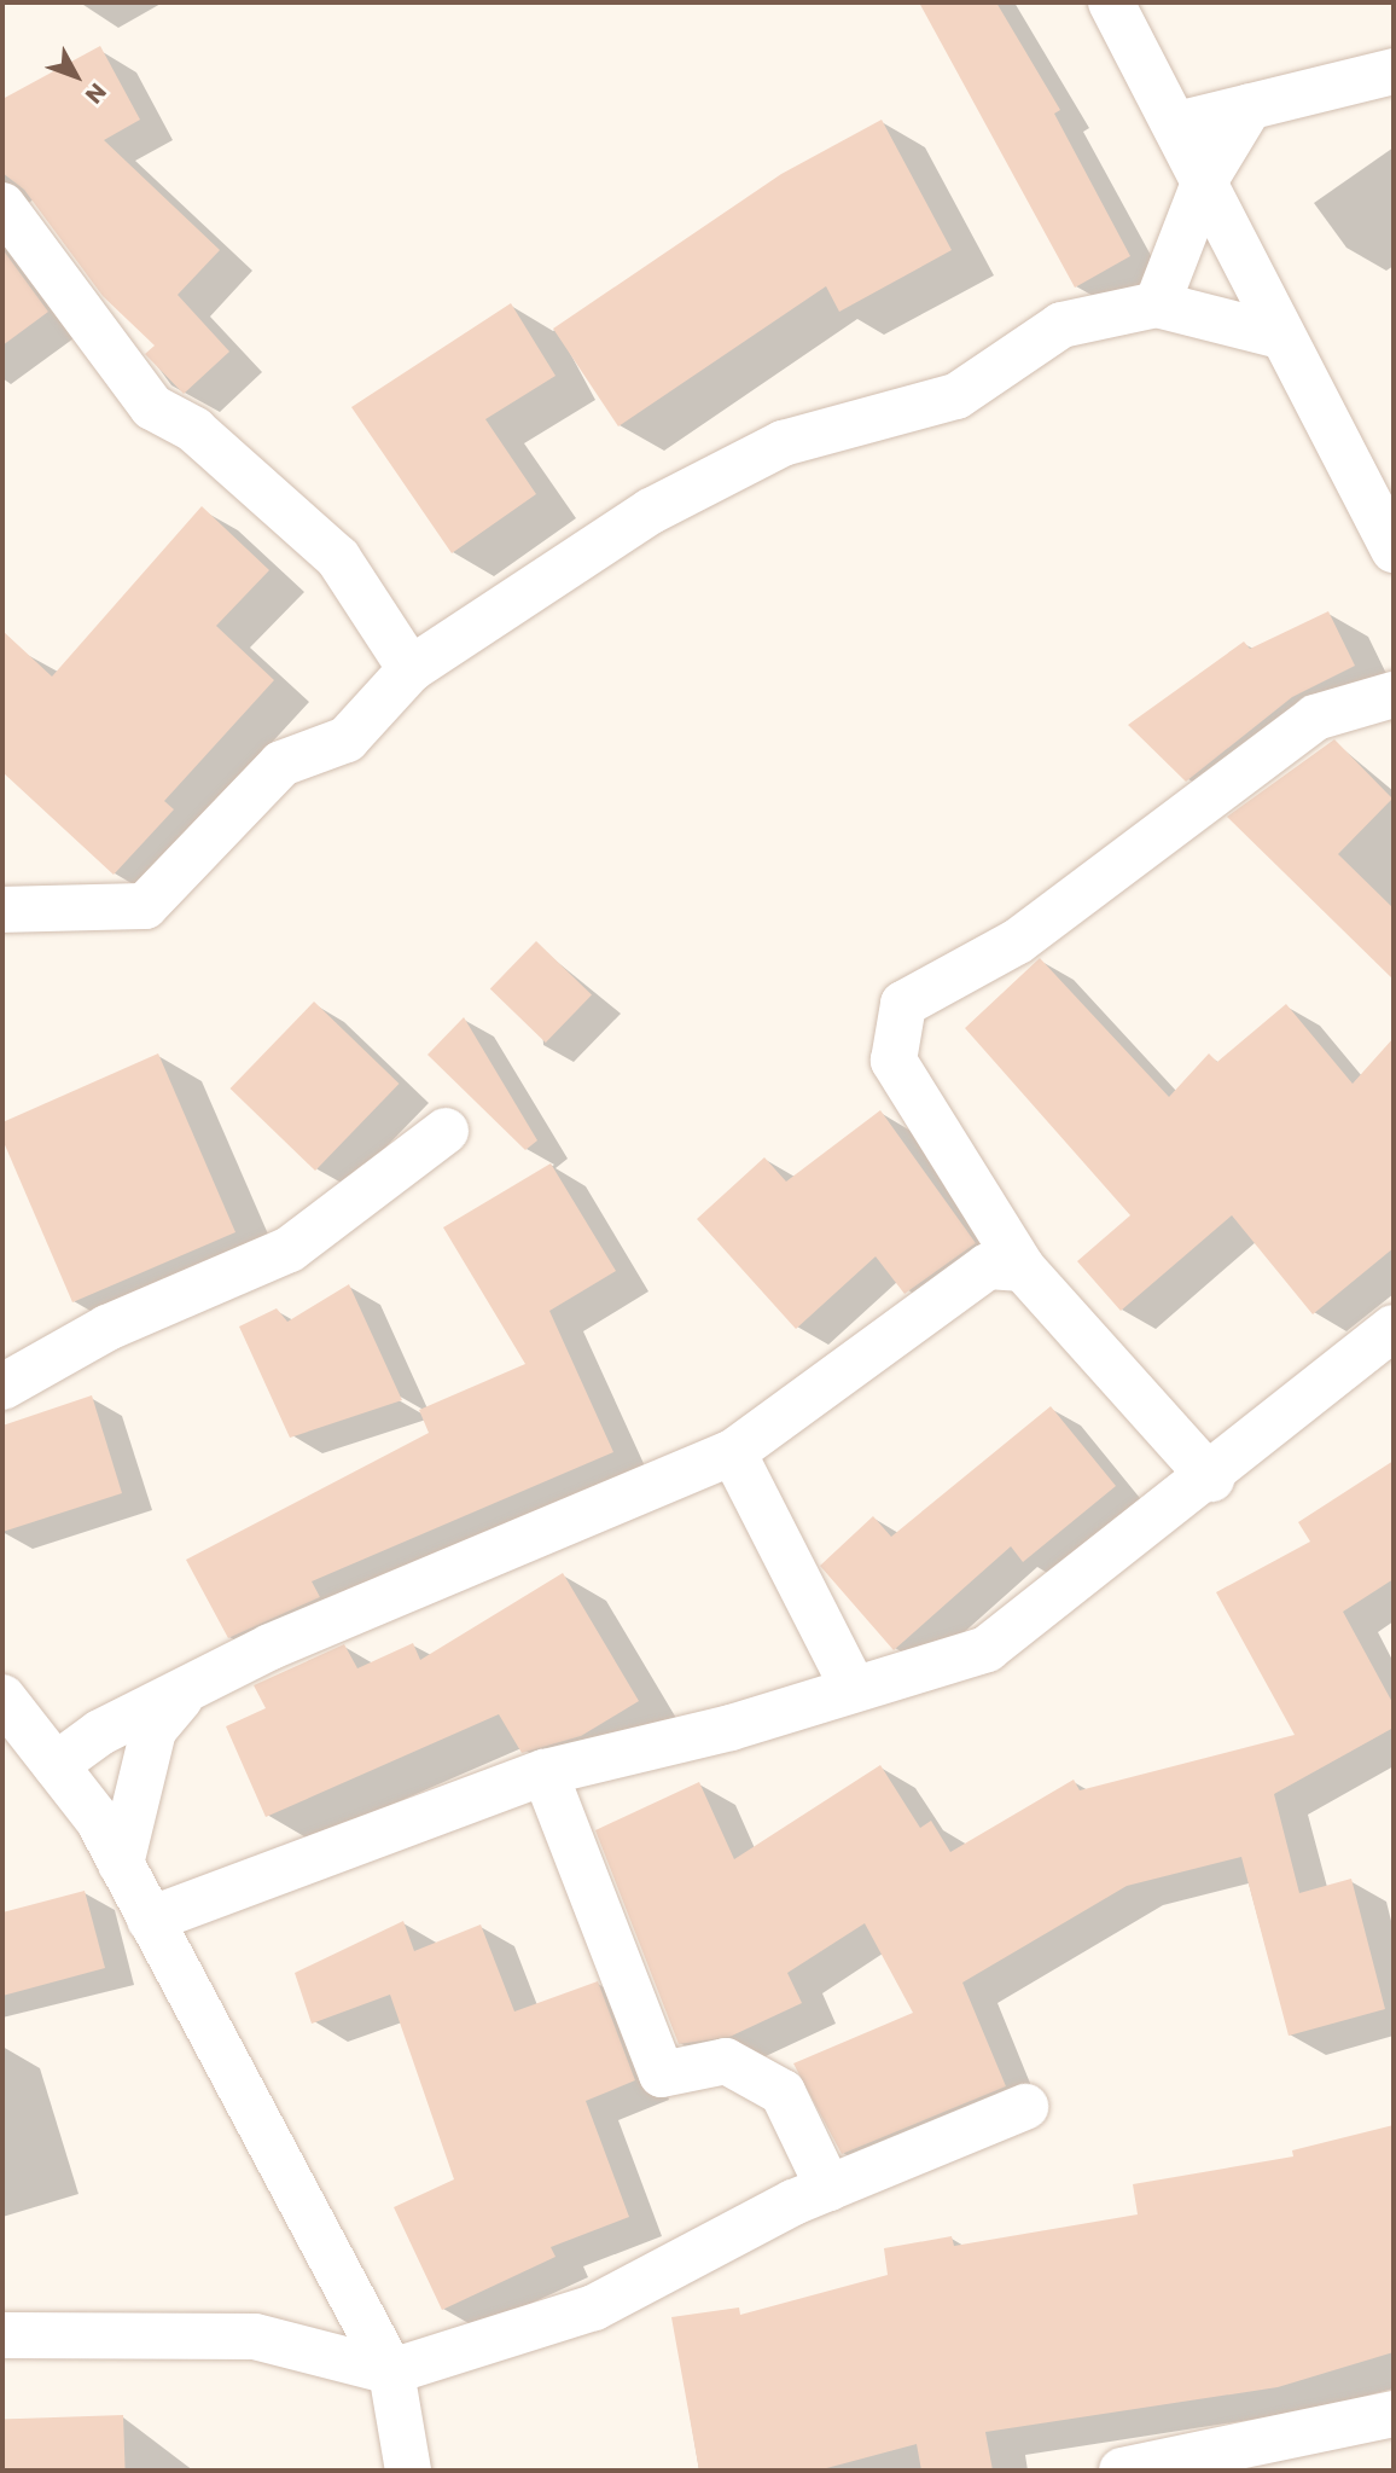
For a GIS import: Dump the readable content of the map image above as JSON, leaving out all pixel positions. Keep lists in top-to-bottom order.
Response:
{
  "north": "bottom right"
}
